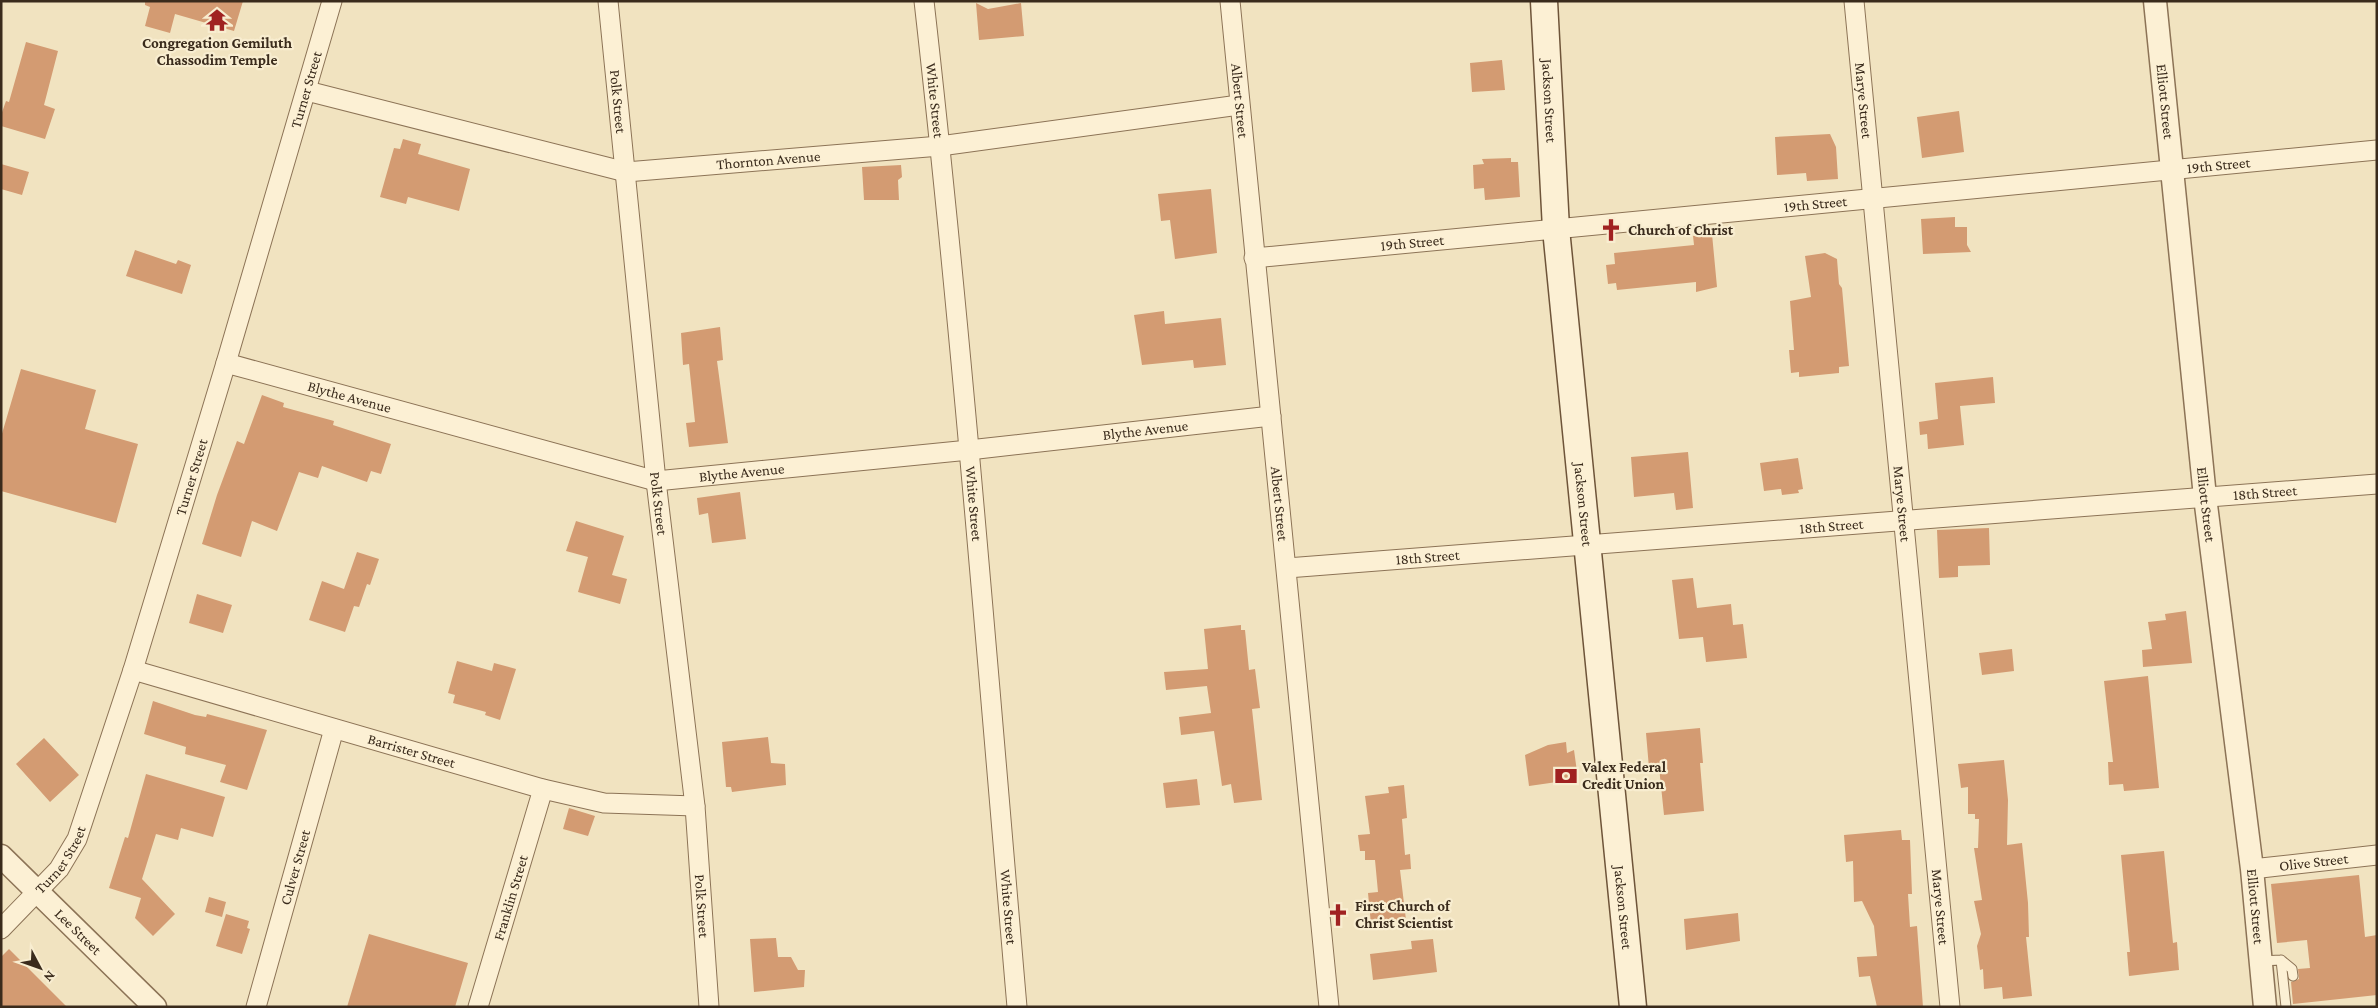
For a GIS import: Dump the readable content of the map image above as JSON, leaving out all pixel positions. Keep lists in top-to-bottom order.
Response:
{
  "streets": {
    "main road": ["Jackson Street"],
    "street": [
      "Turner Street",
      "Polk Street",
      "White Street",
      "Albert Street",
      "Marye Street",
      "Elliott Street",
      "Thornton Avenue",
      "19th Street",
      "Blythe Avenue",
      "18th Street",
      "Barrister Street",
      "Olive Street",
      "Culver Street",
      "Franklin Street",
      "Lee Street"
    ]
  },
  "crossings": [
    ["Turner Street", "Thornton Avenue"],
    ["Turner Street", "Blythe Avenue"],
    ["Turner Street", "Barrister Street"],
    ["Turner Street", "Lee Street"],
    ["Polk Street", "Thornton Avenue"],
    ["Polk Street", "Blythe Avenue"],
    ["Polk Street", "Barrister Street"],
    ["White Street", "Thornton Avenue"],
    ["White Street", "Blythe Avenue"],
    ["Albert Street", "Thornton Avenue"],
    ["Albert Street", "19th Street"],
    ["Albert Street", "Blythe Avenue"],
    ["Albert Street", "18th Street"],
    ["Jackson Street", "19th Street"],
    ["Jackson Street", "18th Street"],
    ["Marye Street", "19th Street"],
    ["Marye Street", "18th Street"],
    ["Elliott Street", "19th Street"],
    ["Elliott Street", "18th Street"],
    ["Elliott Street", "Olive Street"],
    ["Barrister Street", "Culver Street"],
    ["Barrister Street", "Franklin Street"]
  ],
  "places": {
    "temple": ["Congregation Gemiluth Chassodim Temple"],
    "church": ["Church of Christ", "First Church of Christ Scientist"],
    "bank": ["Valex Federal Credit Union"]
  },
  "north": "bottom right"
}
